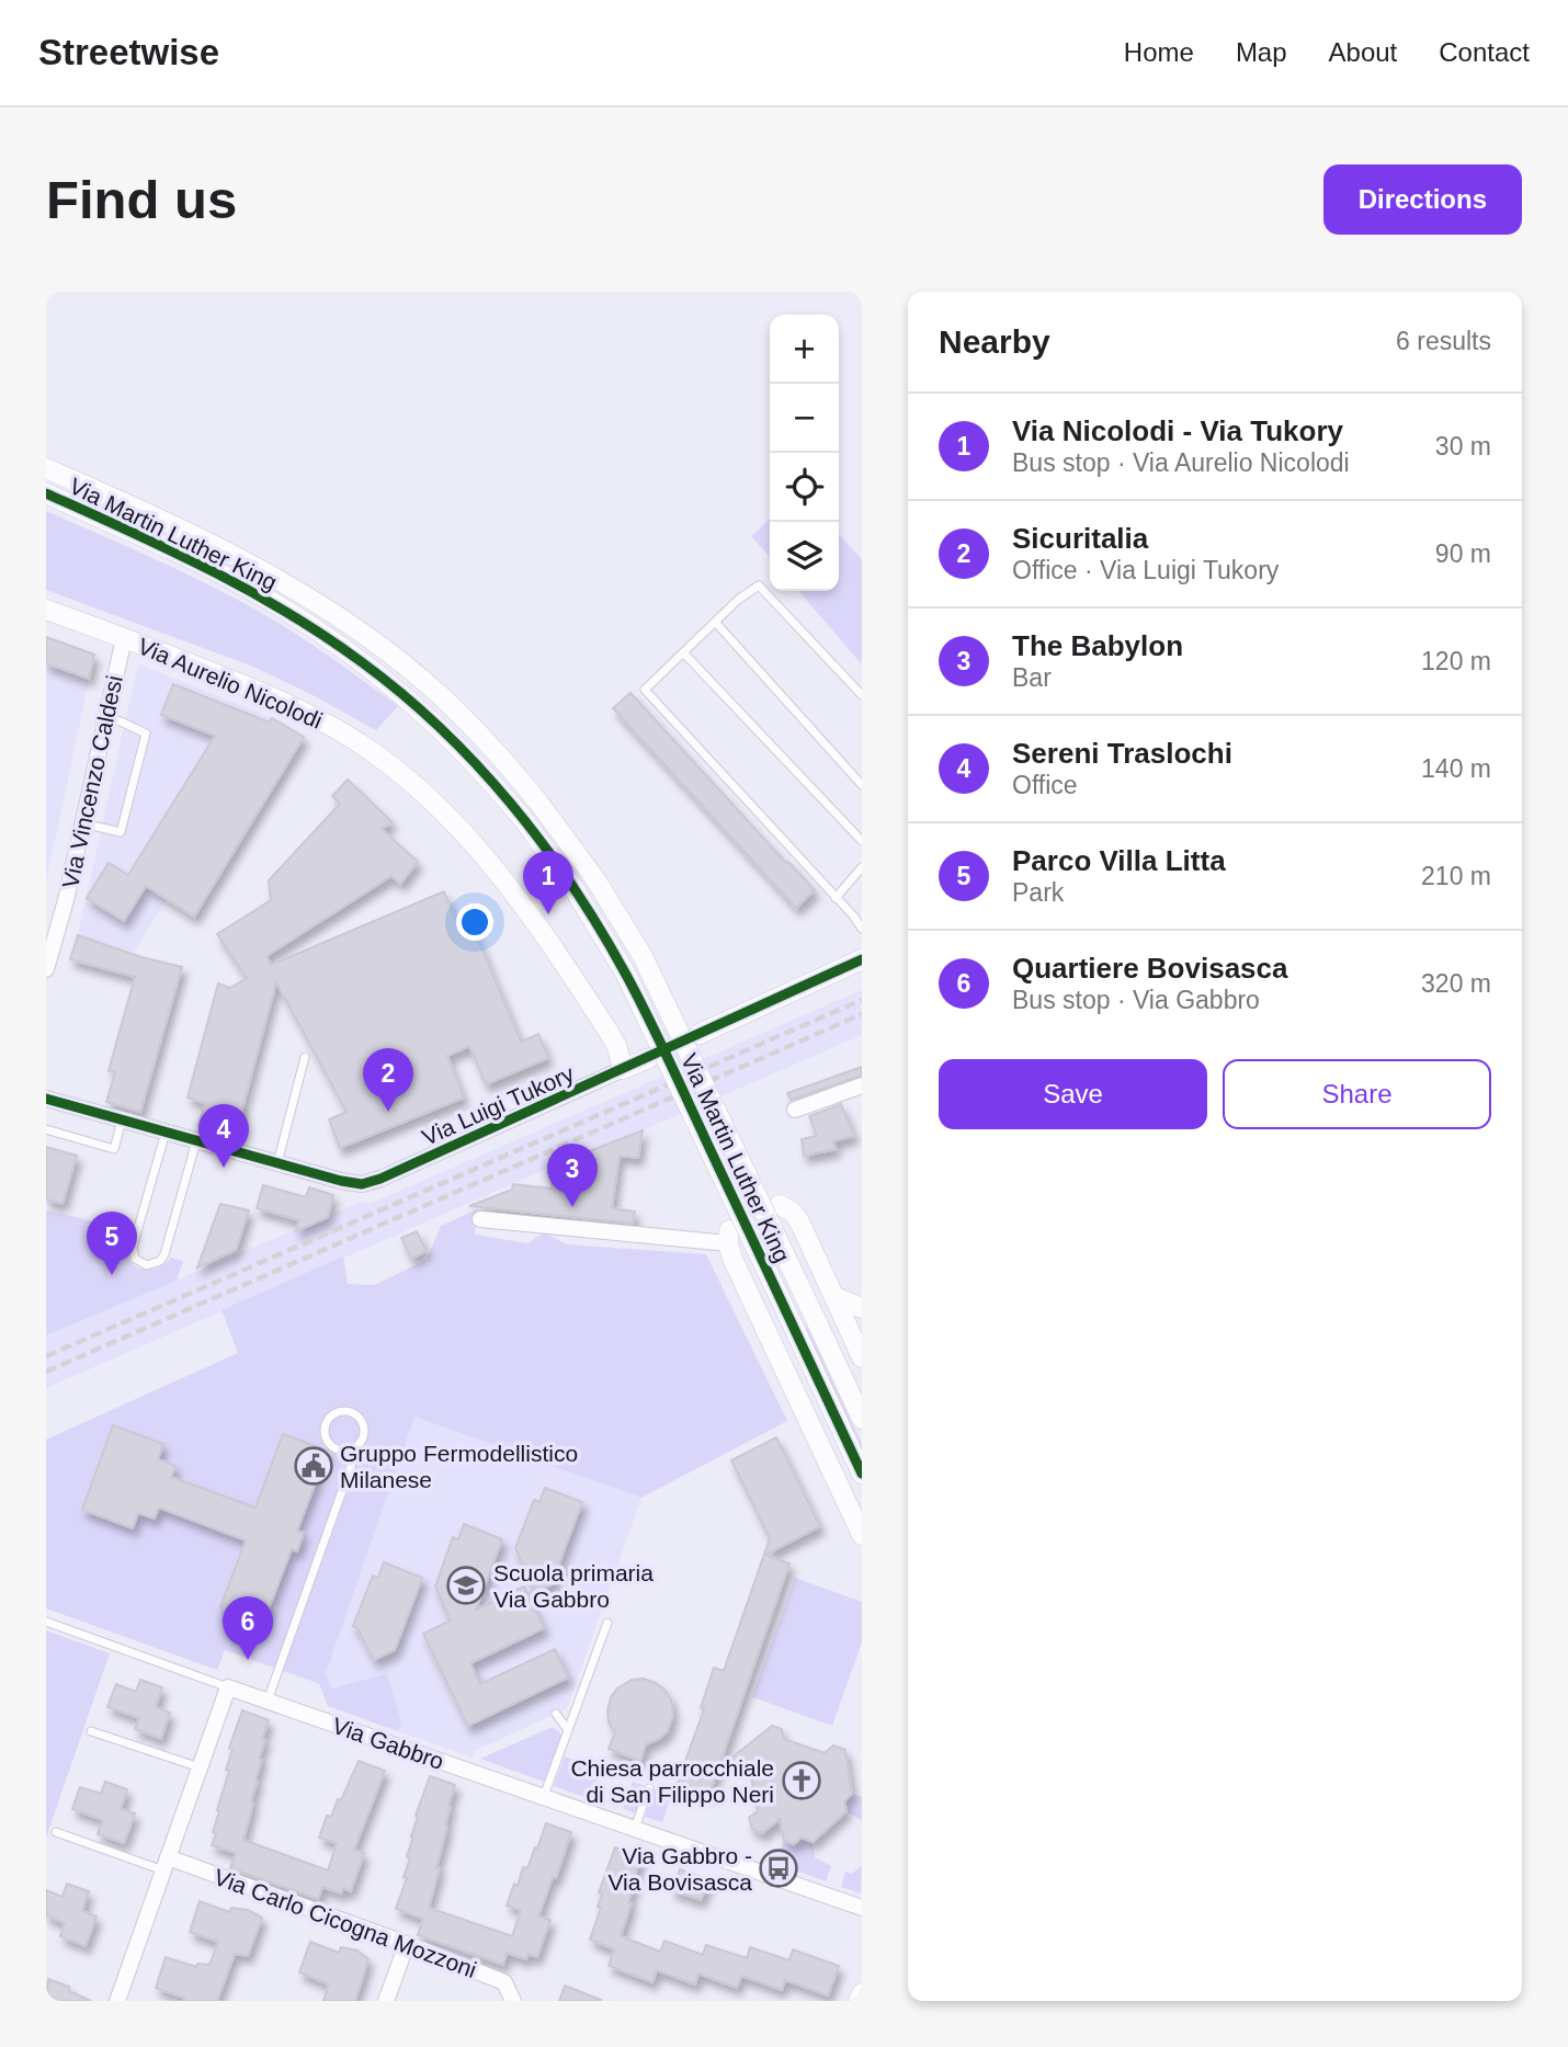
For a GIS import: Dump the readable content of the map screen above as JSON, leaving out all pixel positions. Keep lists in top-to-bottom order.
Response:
{
  "streets": {
    "street": [
      "Via Martin Luther King",
      "Via Aurelio Nicolodi",
      "Via Vincenzo Caldesi",
      "Via Luigi Tukory",
      "Via Gabbro",
      "Via Carlo Cicogna Mozzoni"
    ]
  },
  "crossings": [
    ["Via Aurelio Nicolodi", "Via Vincenzo Caldesi"],
    ["Via Aurelio Nicolodi", "Via Luigi Tukory"]
  ],
  "places": {
    "public building": ["Gruppo Fermodellistico Milanese"],
    "school or university": ["Scuola primaria Via Gabbro"],
    "church": ["Chiesa parrocchiale di San Filippo Neri"],
    "bus stop": ["Via Gabbro - Via Bovisasca"]
  },
  "page": {
    "header": "Streetwise",
    "nav": [
      "Home",
      "Map",
      "About",
      "Contact"
    ],
    "buttons": [
      "Directions",
      ["Save", "Share"]
    ],
    "title": "Find us",
    "heading": ["Nearby", "6 results"],
    "map_buttons": ["+", "−"],
    "list": [
      {
        "mark": "1",
        "name": "Via Nicolodi - Via Tukory",
        "note": "Bus stop · Via Aurelio Nicolodi",
        "value": "30 m"
      },
      {
        "mark": "2",
        "name": "Sicuritalia",
        "note": "Office · Via Luigi Tukory",
        "value": "90 m"
      },
      {
        "mark": "3",
        "name": "The Babylon",
        "note": "Bar",
        "value": "120 m"
      },
      {
        "mark": "4",
        "name": "Sereni Traslochi",
        "note": "Office",
        "value": "140 m"
      },
      {
        "mark": "5",
        "name": "Parco Villa Litta",
        "note": "Park",
        "value": "210 m"
      },
      {
        "mark": "6",
        "name": "Quartiere Bovisasca",
        "note": "Bus stop · Via Gabbro",
        "value": "320 m"
      }
    ],
    "pins": [
      "1",
      "2",
      "4",
      "3",
      "5",
      "6"
    ]
  }
}
